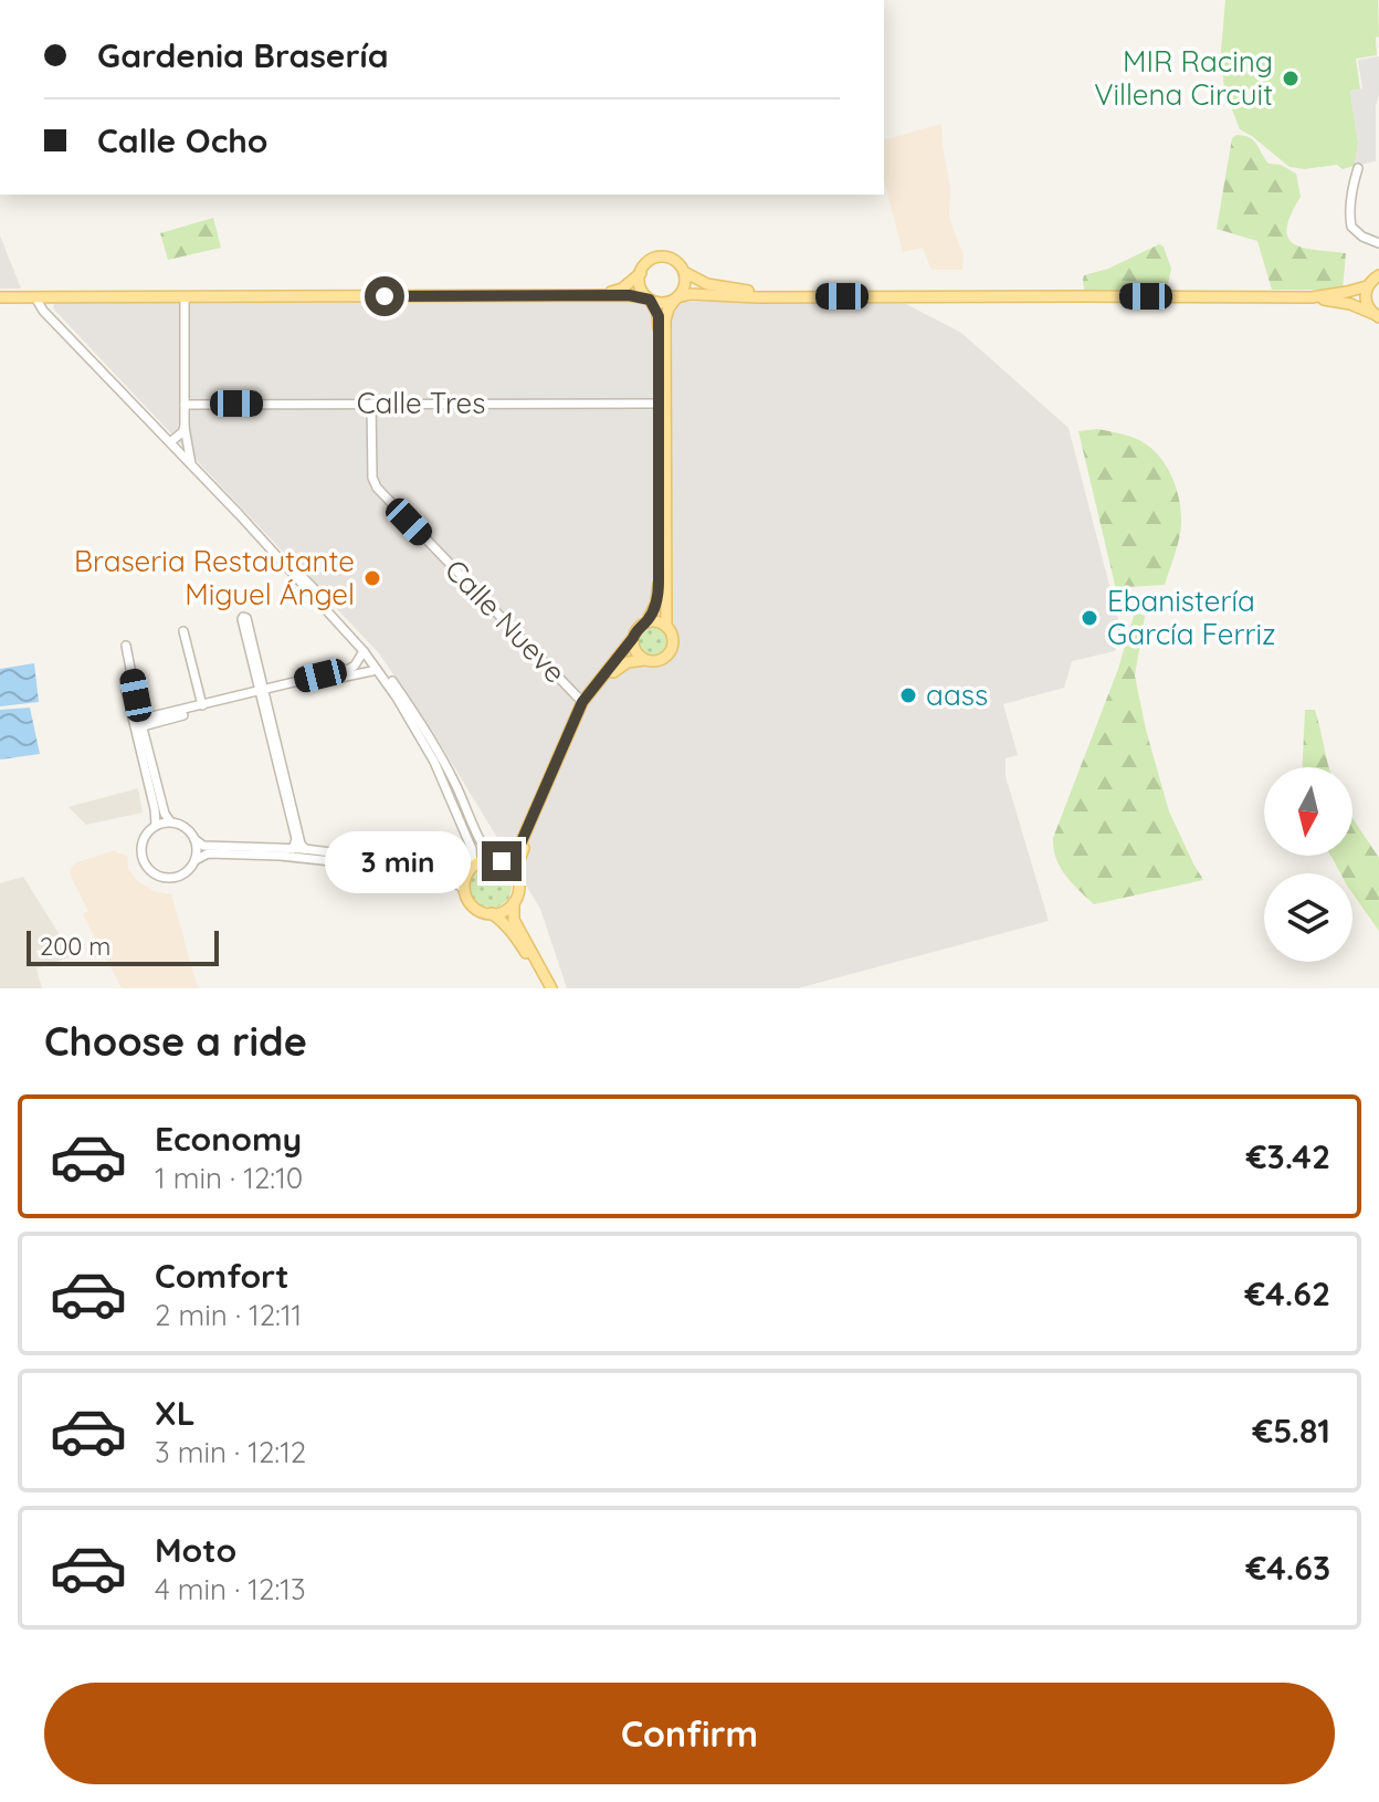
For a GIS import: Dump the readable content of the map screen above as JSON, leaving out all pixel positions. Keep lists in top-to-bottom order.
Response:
{
  "streets": {
    "street": ["Calle Tres", "Calle Nueve"]
  },
  "crossings": [
    ["Calle Tres", "Calle Nueve"]
  ],
  "places": [
    "MIR Racing Villena Circuit",
    "Braseria Restautante Miguel Ángel",
    "Ebanistería García Ferriz",
    "aass"
  ],
  "scale_bar": "200 m",
  "north": "bottom",
  "page": {
    "banner": ["Gardenia Brasería", "Calle Ocho"],
    "bubble": "3 min",
    "scale": "200 m",
    "heading": "Choose a ride",
    "list": [
      {
        "name": "Economy",
        "note": "1 min · 12:10",
        "value": "€3.42"
      },
      {
        "name": "Comfort",
        "note": "2 min · 12:11",
        "value": "€4.62"
      },
      {
        "name": "XL",
        "note": "3 min · 12:12",
        "value": "€5.81"
      },
      {
        "name": "Moto",
        "note": "4 min · 12:13",
        "value": "€4.63"
      }
    ],
    "buttons": "Confirm"
  }
}
